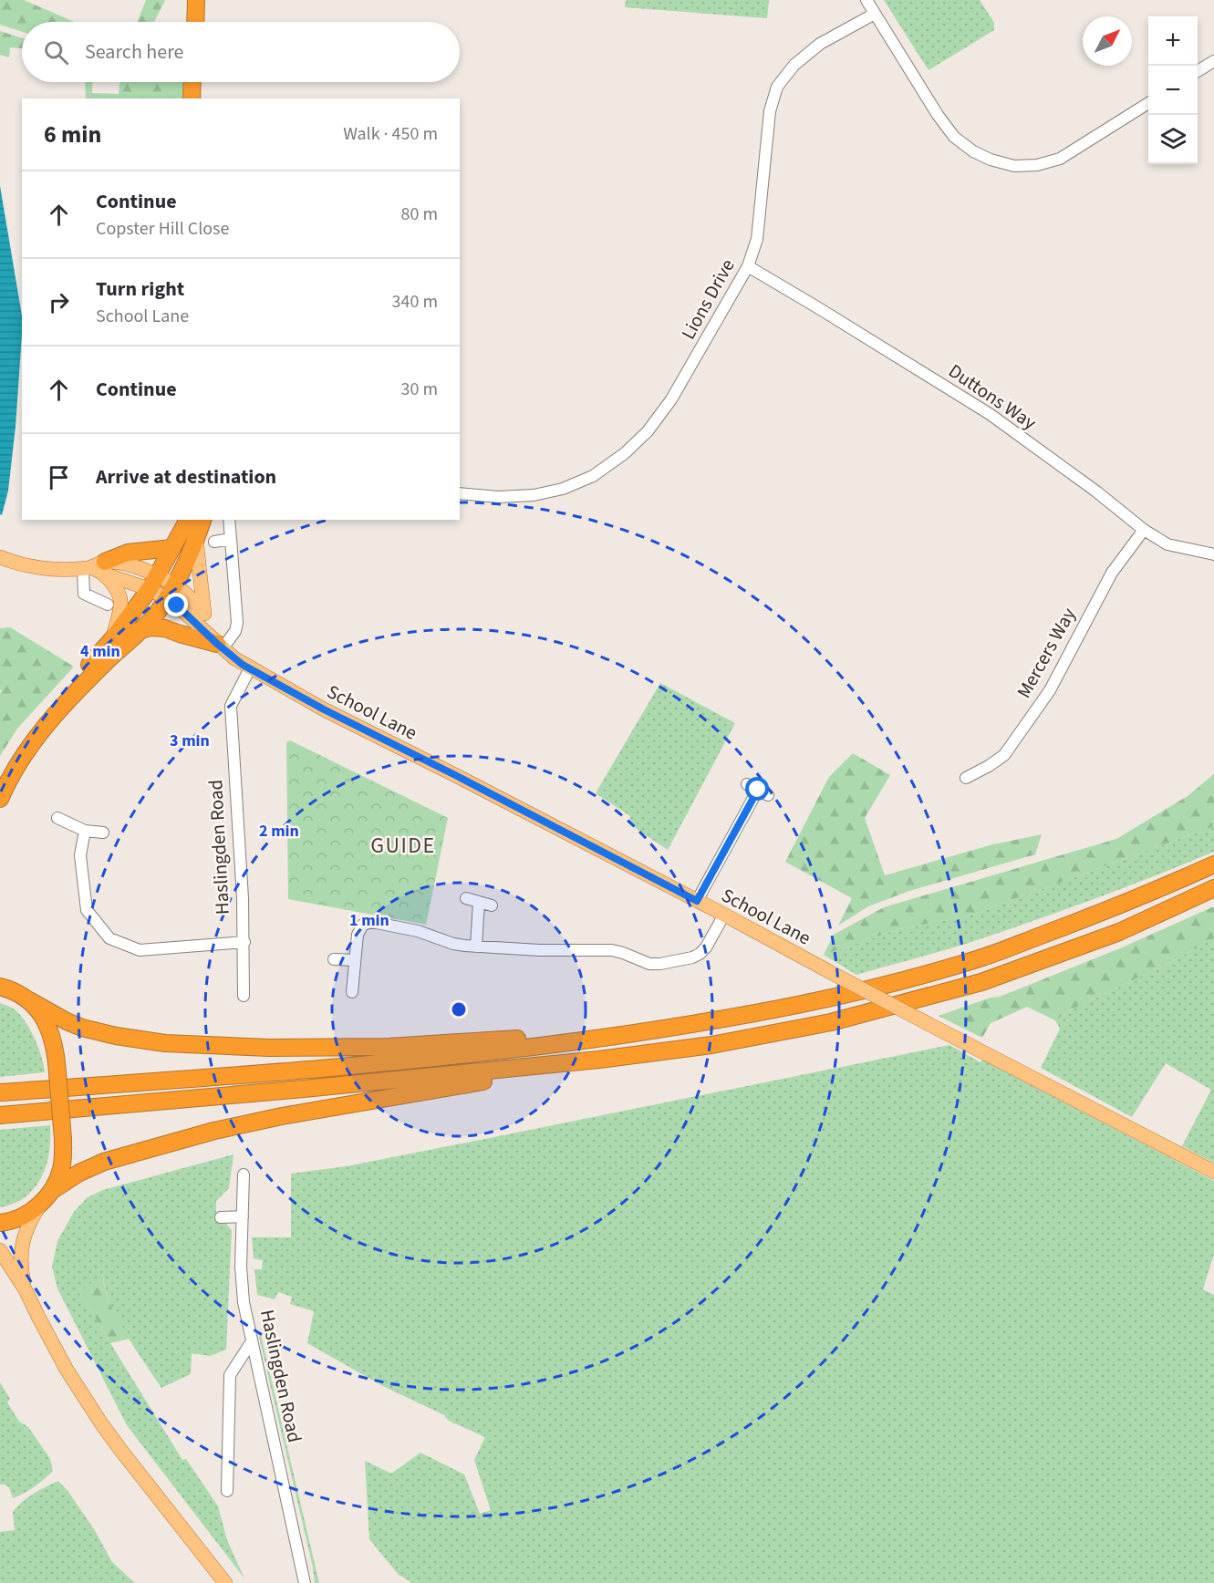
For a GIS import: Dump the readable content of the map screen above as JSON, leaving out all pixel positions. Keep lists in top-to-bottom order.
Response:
{
  "streets": {
    "main road": ["School Lane"],
    "street": [
      "Lions Drive",
      "Duttons Way",
      "Mercers Way",
      "Haslingden Road"
    ]
  },
  "crossings": [
    ["Lions Drive", "Duttons Way"],
    ["Duttons Way", "Mercers Way"],
    ["School Lane", "Haslingden Road"]
  ],
  "districts": ["GUIDE"],
  "north": "top right",
  "page": {
    "map_buttons": ["+", "−"],
    "search": "Search here",
    "heading": ["6 min", "Walk · 450 m"],
    "list": [
      ["Continue", "Copster Hill Close", "80 m"],
      ["Turn right", "School Lane", "340 m"],
      ["Continue", "30 m"],
      "Arrive at destination"
    ]
  },
  "rings": [
    "4 min",
    "3 min",
    "2 min",
    "1 min"
  ]
}
